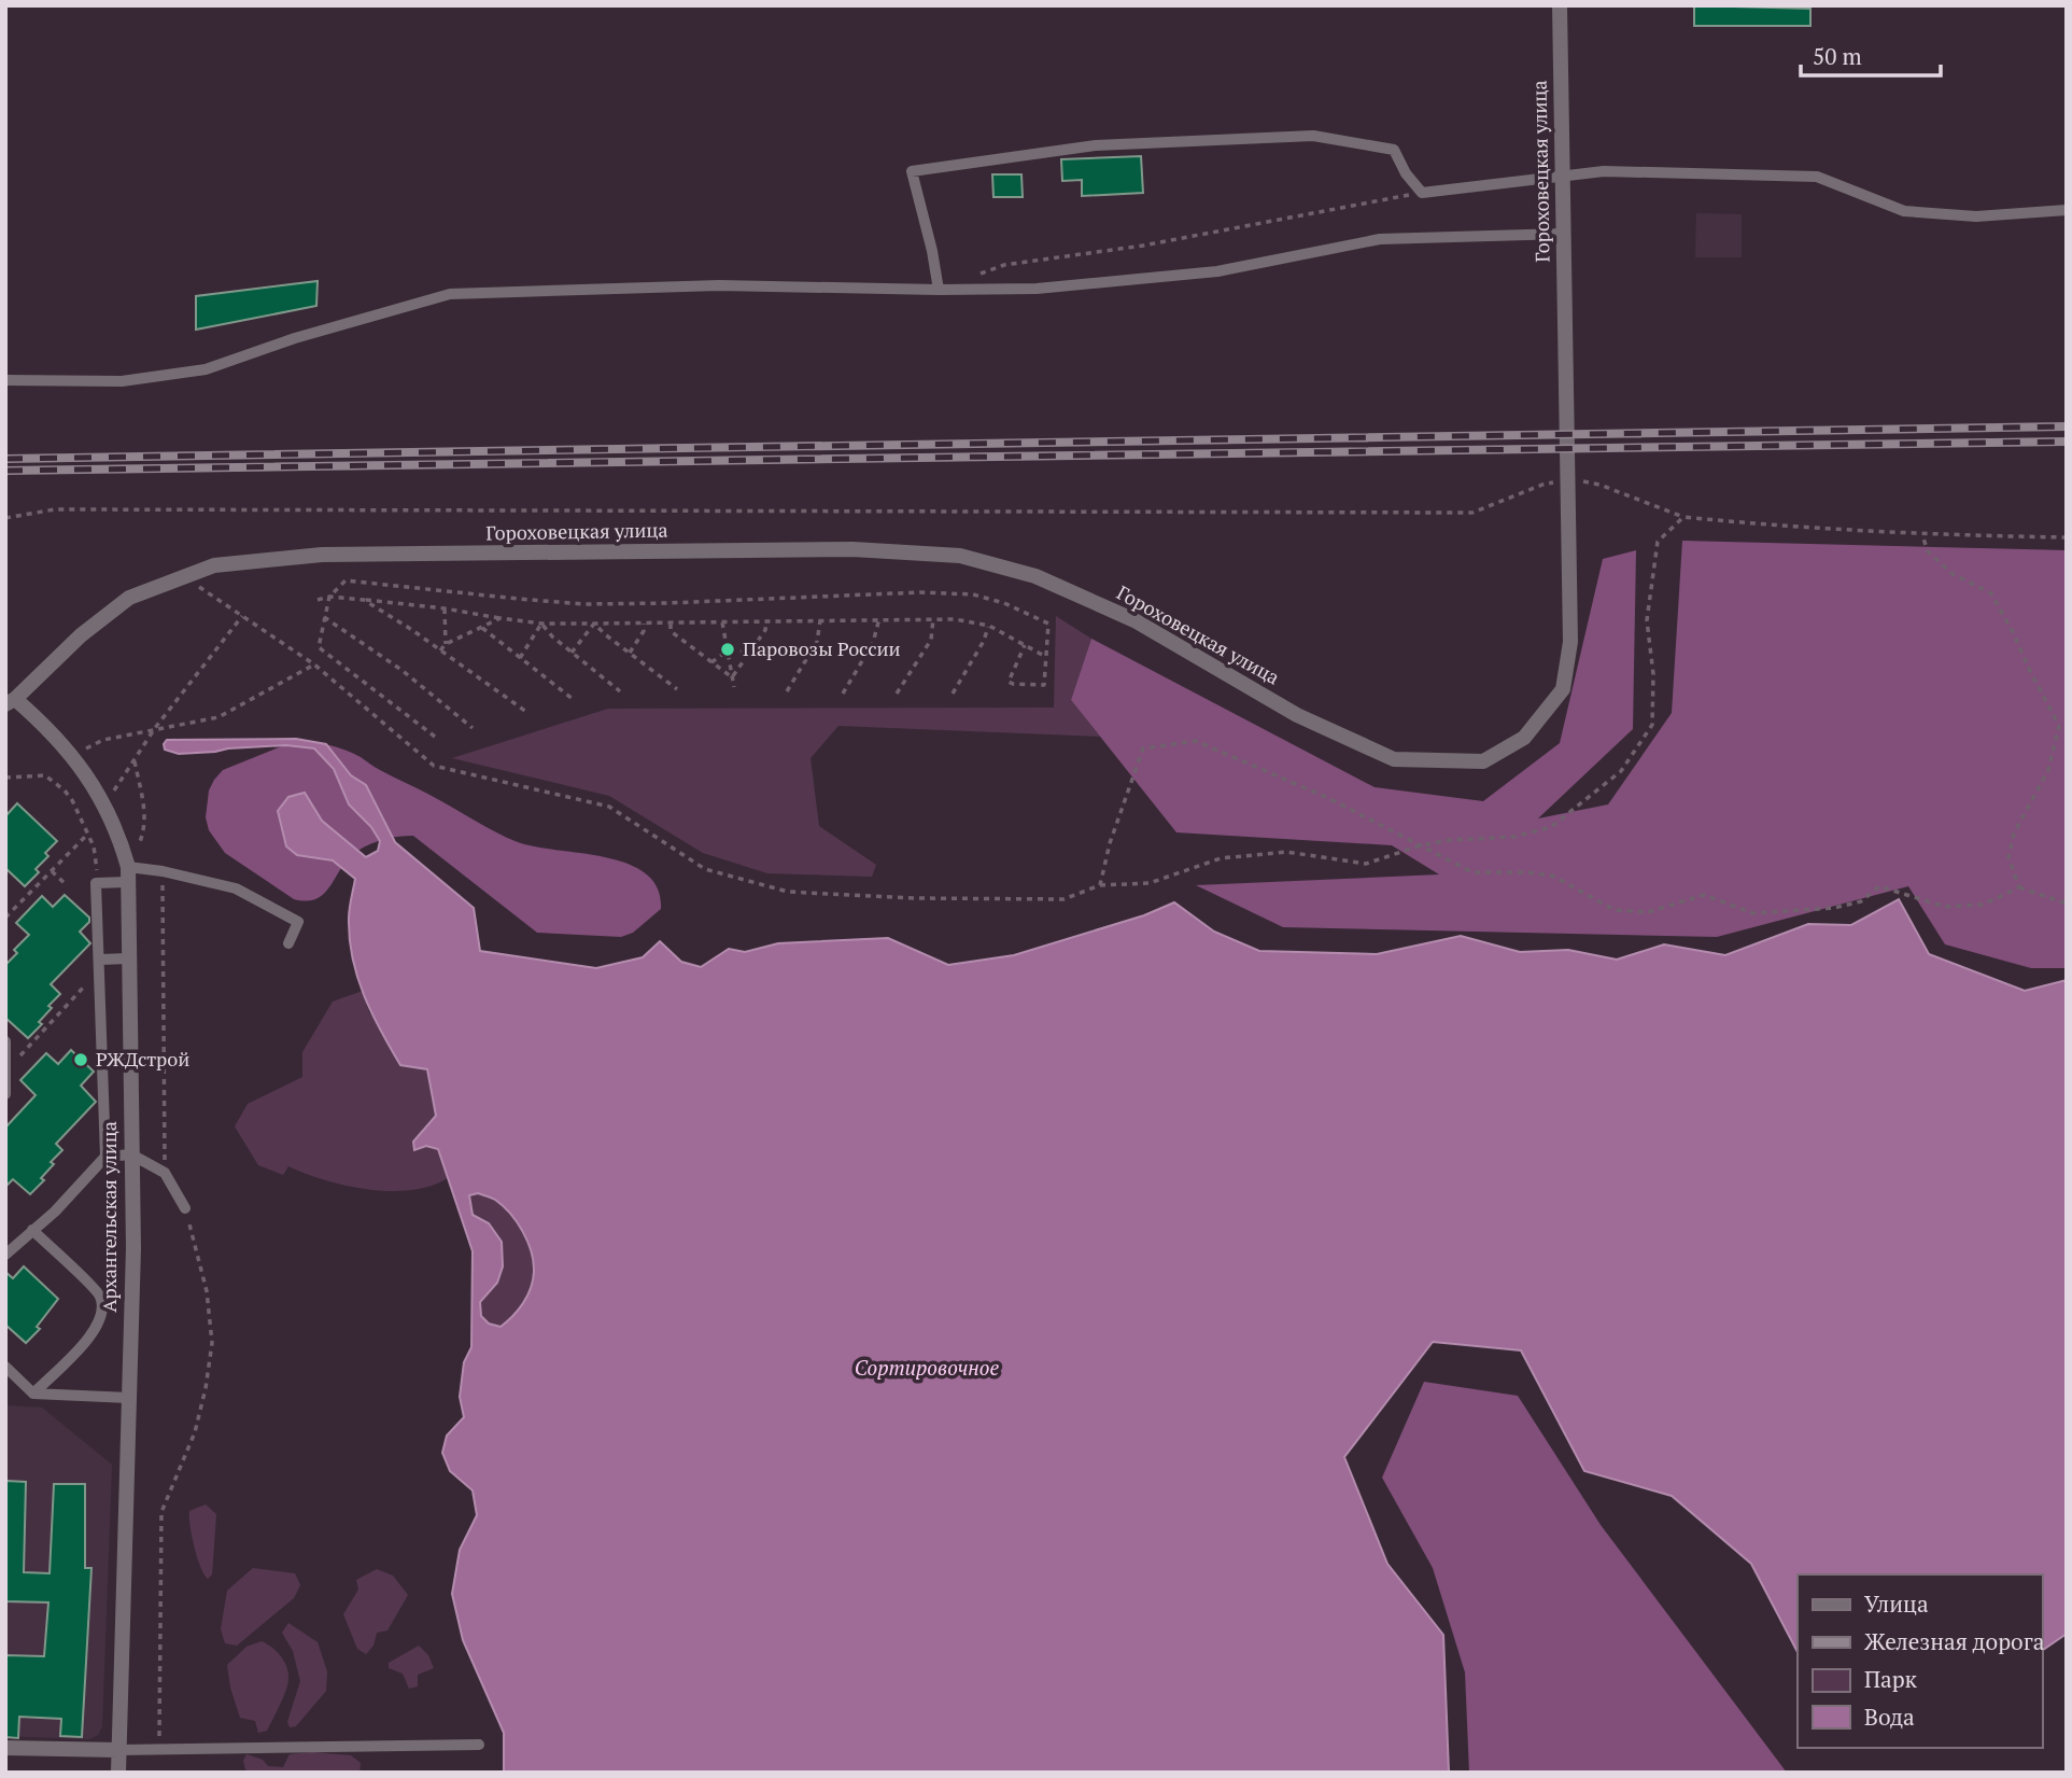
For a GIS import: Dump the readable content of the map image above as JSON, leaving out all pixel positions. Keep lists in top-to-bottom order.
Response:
{
  "streets": {
    "street": ["Гороховецкая улица", "Архангельская улица"]
  },
  "crossings": [
    ["Гороховецкая улица", "Архангельская улица"]
  ],
  "water": ["Сортировочное"],
  "places": ["Паровозы России", "РЖДстрой"],
  "legend": [
    "Улица",
    "Железная дорога",
    "Парк",
    "Вода"
  ],
  "scale_bar": "50 m"
}
